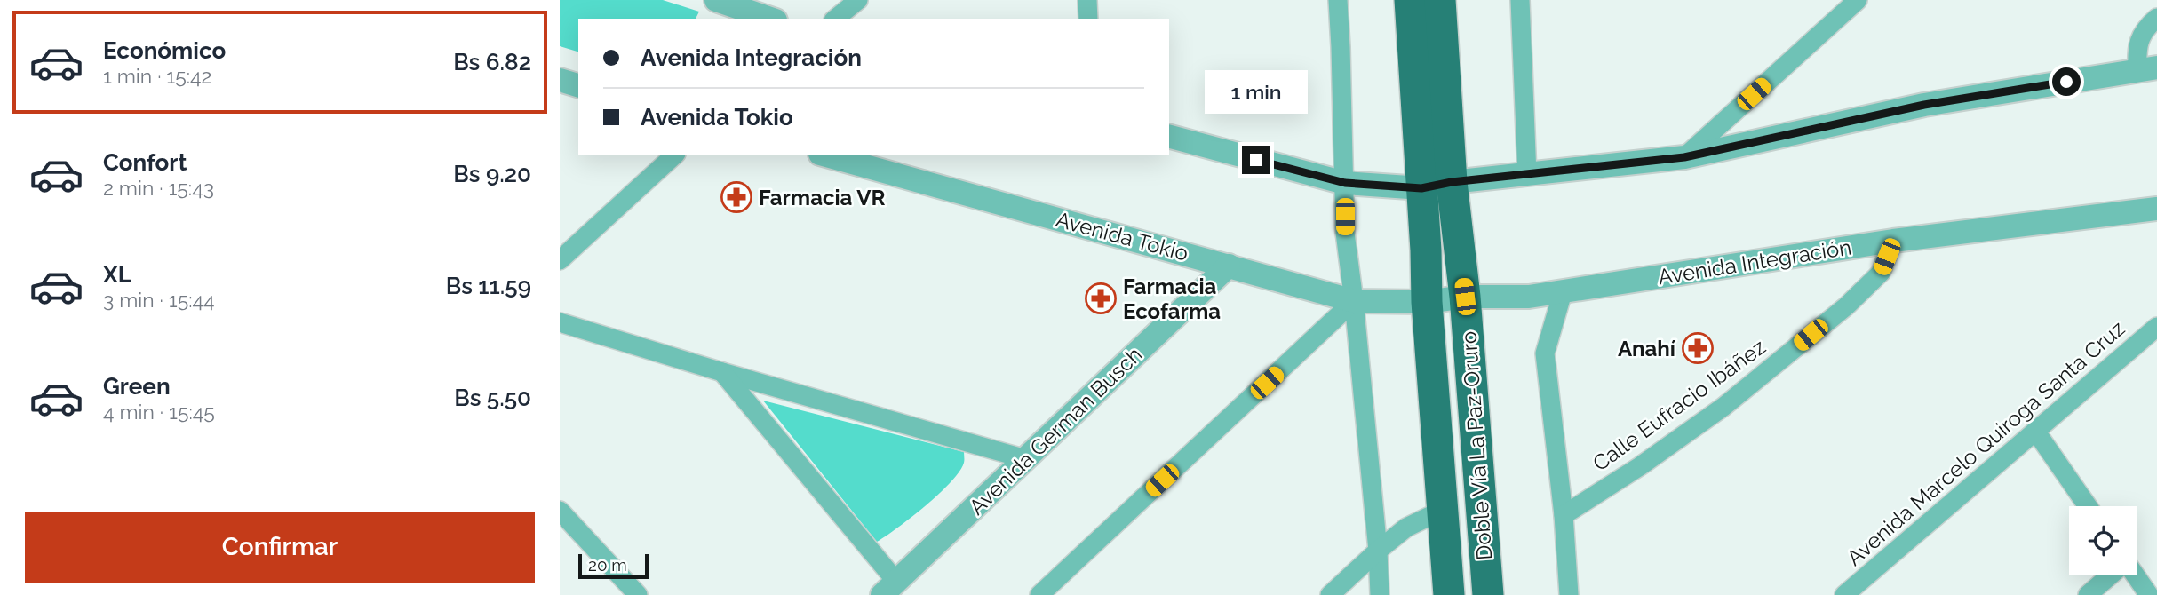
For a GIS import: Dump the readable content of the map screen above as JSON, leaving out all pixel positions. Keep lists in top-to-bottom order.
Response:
{
  "streets": {
    "highway": ["Doble Vía La Paz-Oruro"],
    "street": [
      "Avenida Tokio",
      "Avenida Integración",
      "Calle Eufracio Ibáñez",
      "Avenida German Busch",
      "Avenida Marcelo Quiroga Santa Cruz"
    ]
  },
  "crossings": [
    ["Avenida Tokio", "Avenida Integración"],
    ["Avenida Tokio", "Avenida German Busch"],
    ["Avenida Tokio", "Doble Vía La Paz-Oruro"],
    ["Avenida Integración", "Calle Eufracio Ibáñez"],
    ["Avenida Integración", "Doble Vía La Paz-Oruro"]
  ],
  "places": {
    "pharmacy": ["Farmacia VR", "Farmacia Ecofarma", "Anahí"]
  },
  "scale_bar": "20 m",
  "page": {
    "list": [
      {
        "name": "Económico",
        "note": "1 min · 15:42",
        "value": "Bs 6.82"
      },
      {
        "name": "Confort",
        "note": "2 min · 15:43",
        "value": "Bs 9.20"
      },
      {
        "name": "XL",
        "note": "3 min · 15:44",
        "value": "Bs 11.59"
      },
      {
        "name": "Green",
        "note": "4 min · 15:45",
        "value": "Bs 5.50"
      }
    ],
    "banner": ["Avenida Integración", "Avenida Tokio"],
    "bubble": "1 min",
    "buttons": "Confirmar",
    "scale": "20 m"
  }
}
